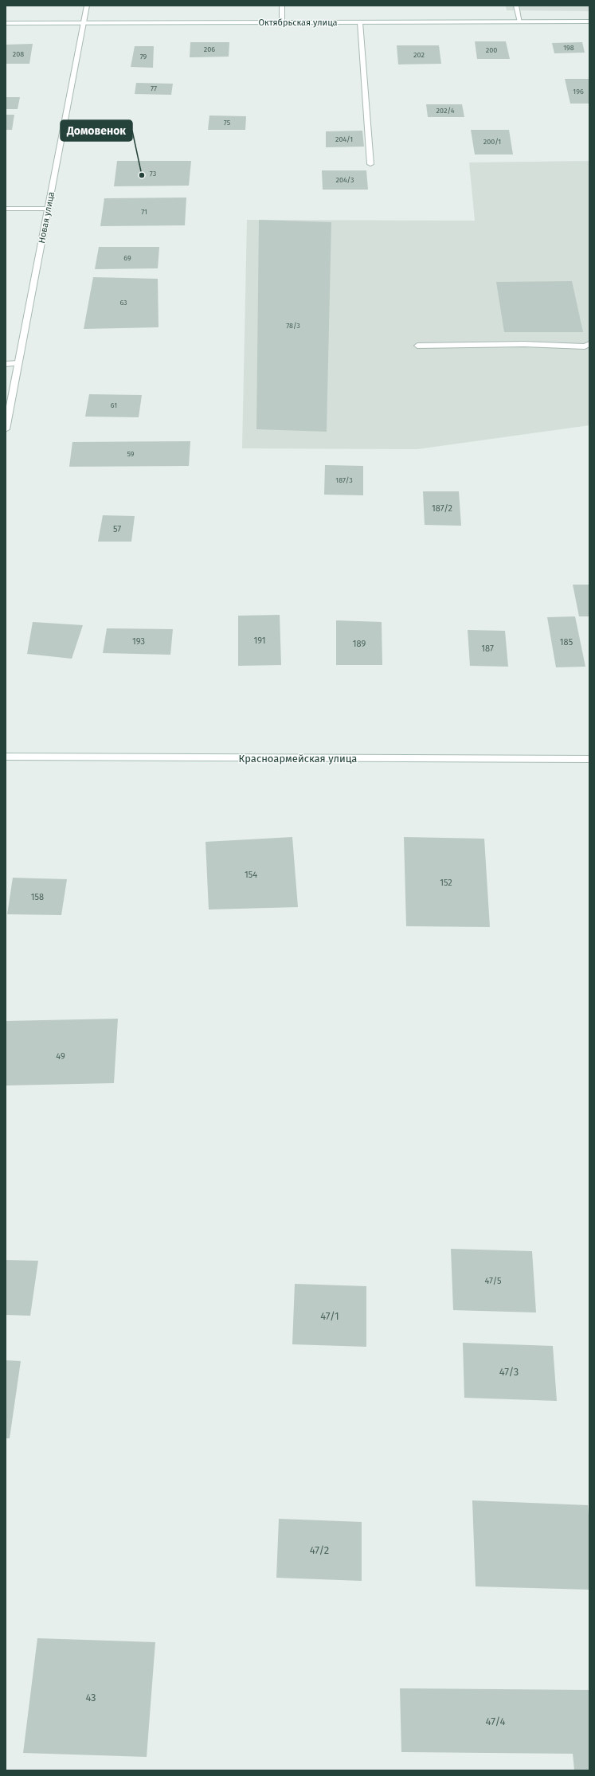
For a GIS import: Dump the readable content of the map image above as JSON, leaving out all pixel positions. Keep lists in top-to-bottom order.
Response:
{
  "streets": {
    "main road": ["Октябрьская улица", "Новая улица", "Красноармейская улица"]
  },
  "crossings": [
    ["Октябрьская улица", "Новая улица"]
  ],
  "places": ["Домовенок"],
  "house_numbers": [
    "198",
    "206",
    "200",
    "208",
    "202",
    "79",
    "77",
    "196",
    "202/4",
    "75",
    "204/1",
    "200/1",
    "73",
    "204/3",
    "71",
    "69",
    "63",
    "78/3",
    "61",
    "59",
    "187/3",
    "187/2",
    "57",
    "191",
    "193",
    "185",
    "189",
    "187",
    "154",
    "152",
    "158",
    "49",
    "47/5",
    "47/1",
    "47/3",
    "47/2",
    "43",
    "47/4"
  ]
}
